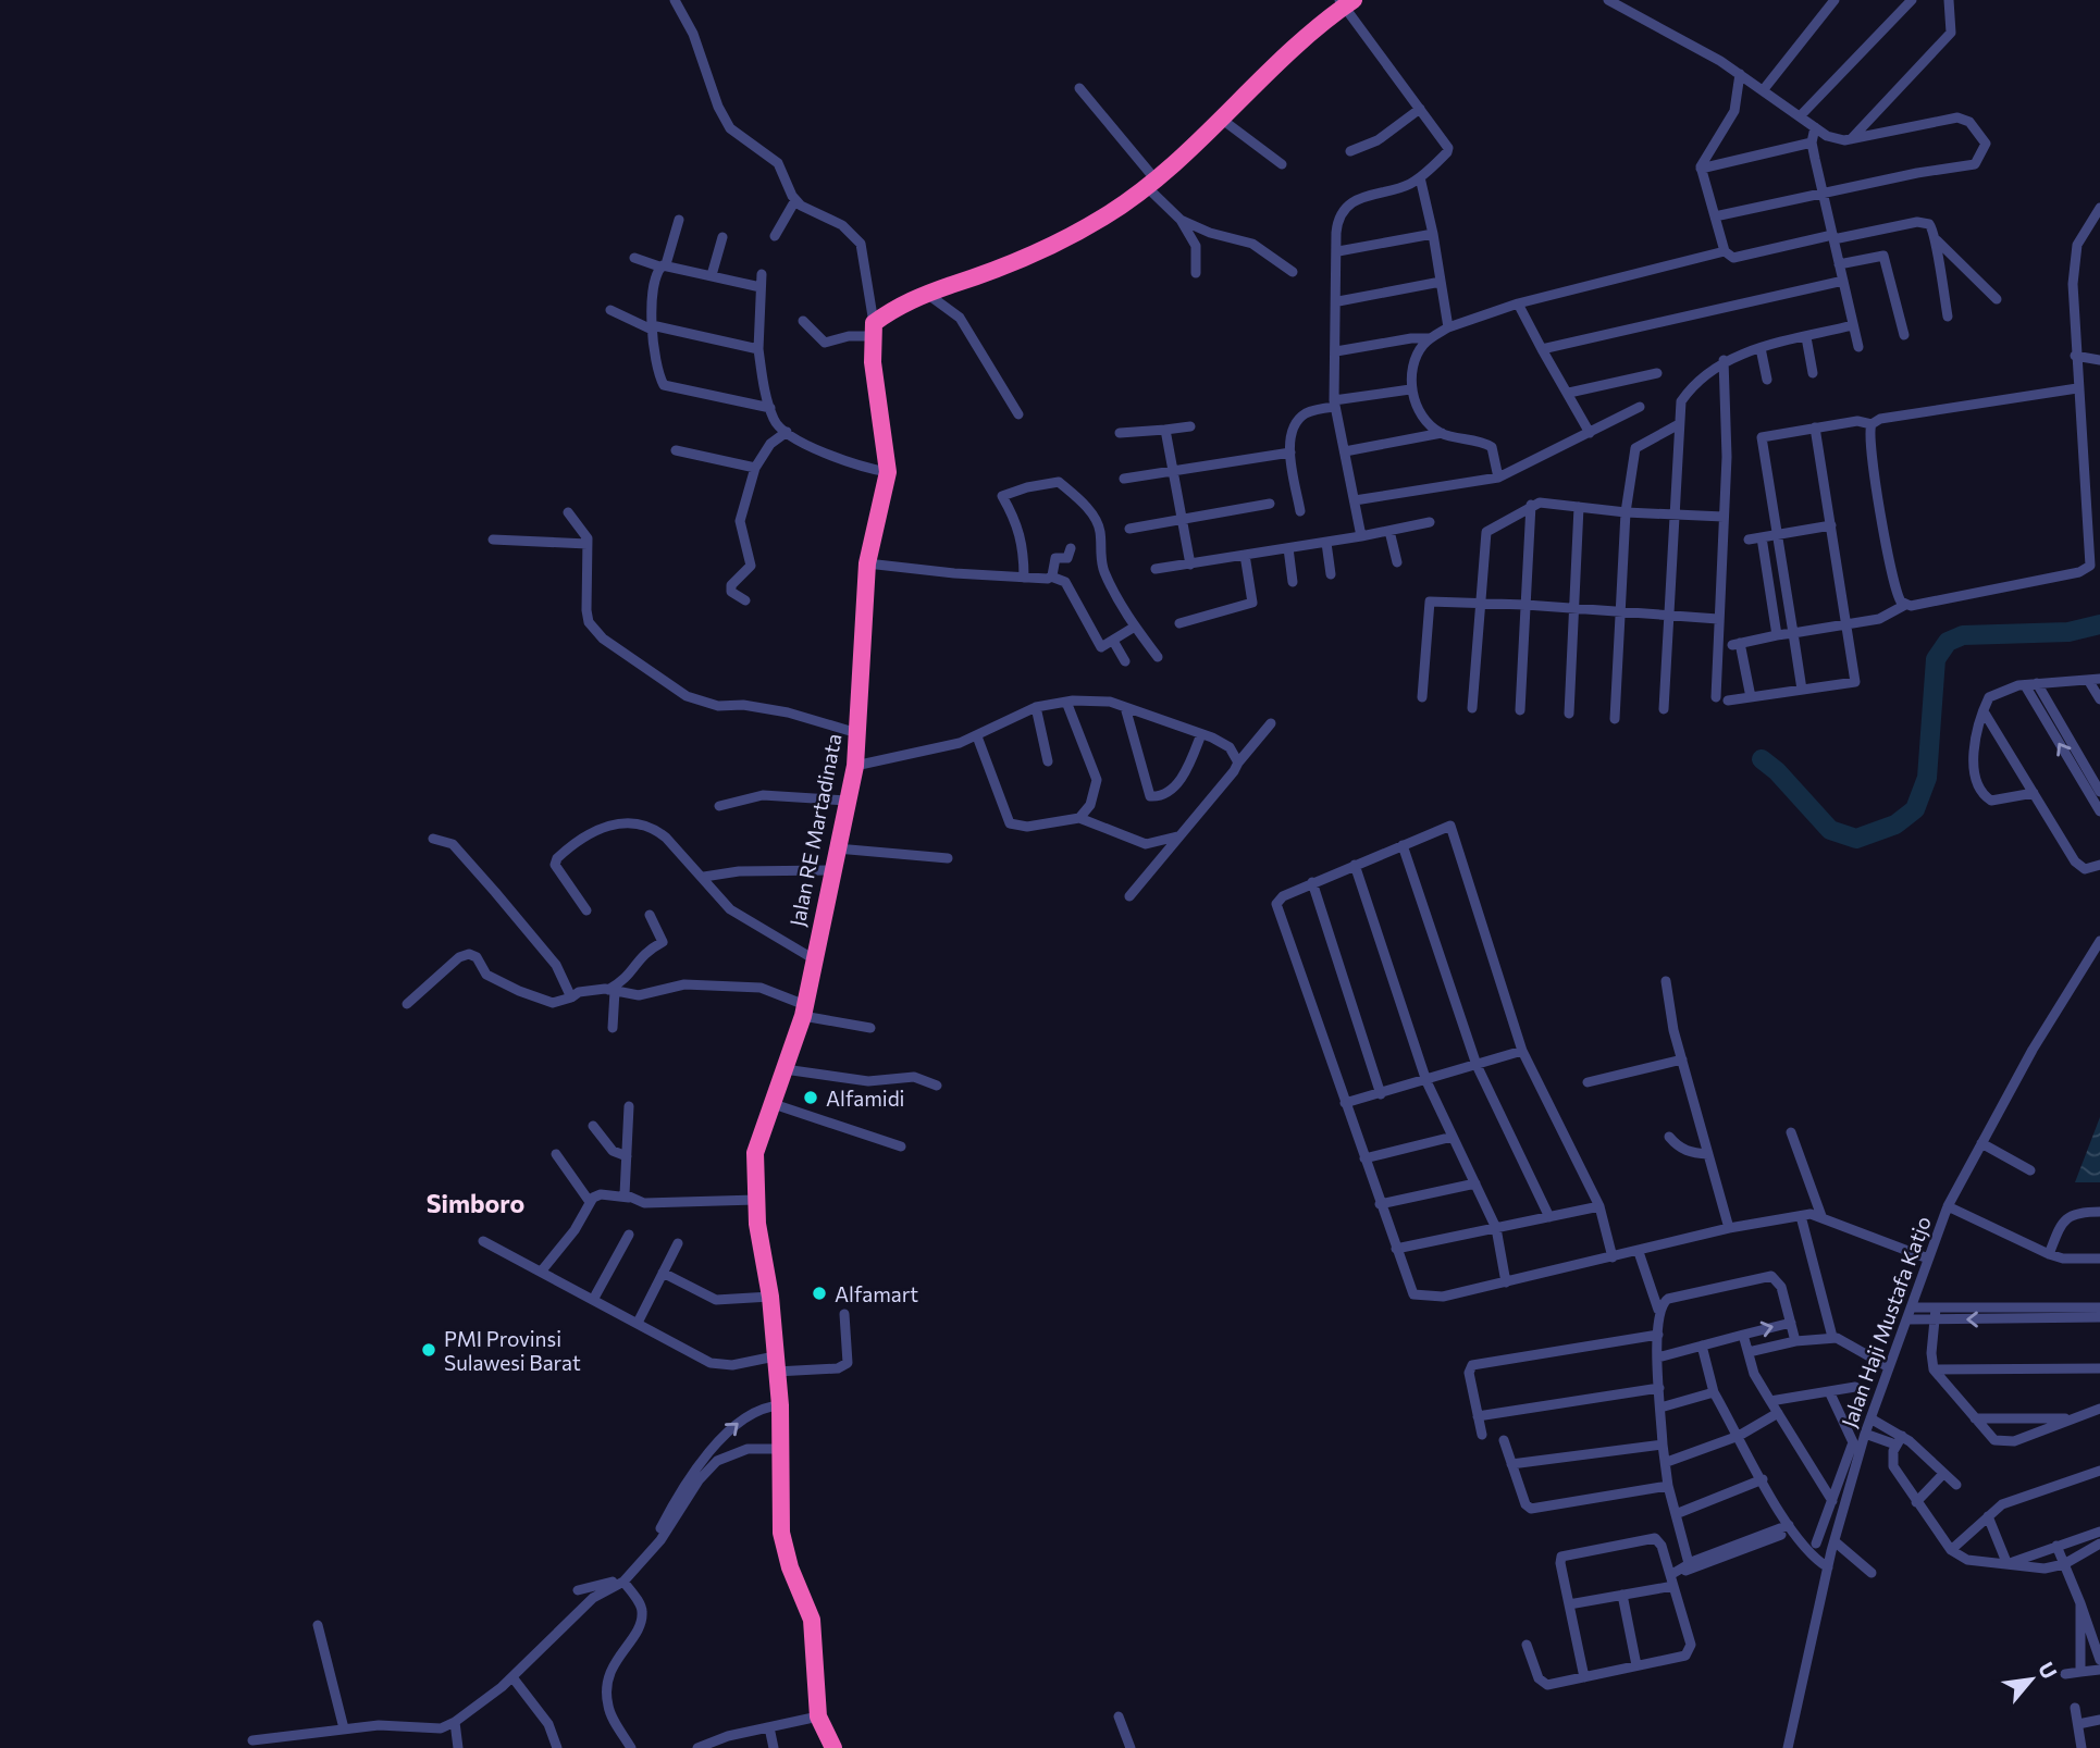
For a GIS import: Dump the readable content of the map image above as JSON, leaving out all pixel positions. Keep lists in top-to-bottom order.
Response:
{
  "streets": {
    "highway": ["Jalan RE Martadinata"],
    "street": ["Jalan Haji Mustafa Katjo"]
  },
  "districts": ["Simboro"],
  "places": ["Alfamidi", "Alfamart", "PMI Provinsi Sulawesi Barat"],
  "north": "top right"
}
